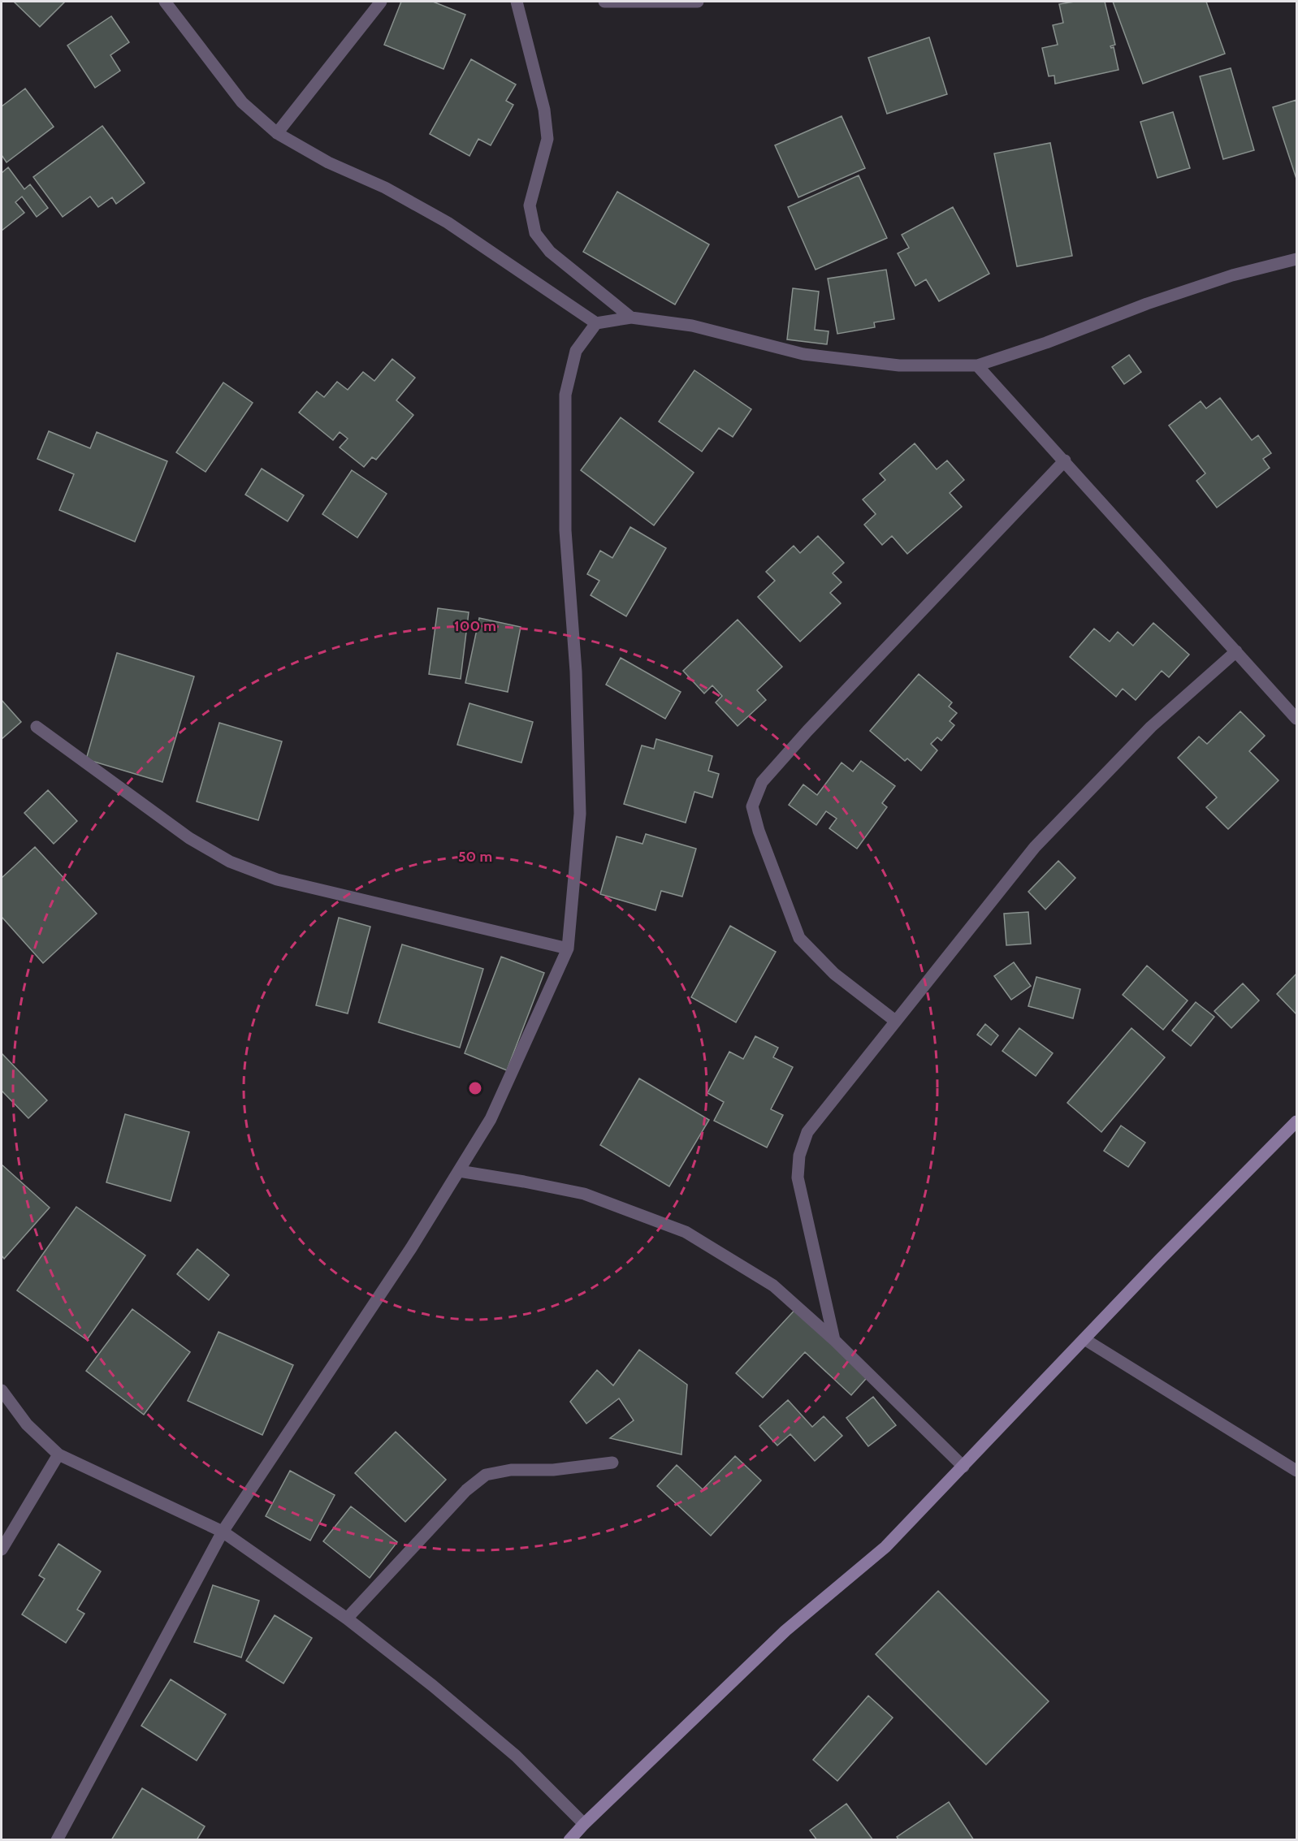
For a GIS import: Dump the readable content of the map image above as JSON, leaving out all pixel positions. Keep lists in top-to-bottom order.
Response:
{
  "rings": ["100 m", "50 m"]
}
